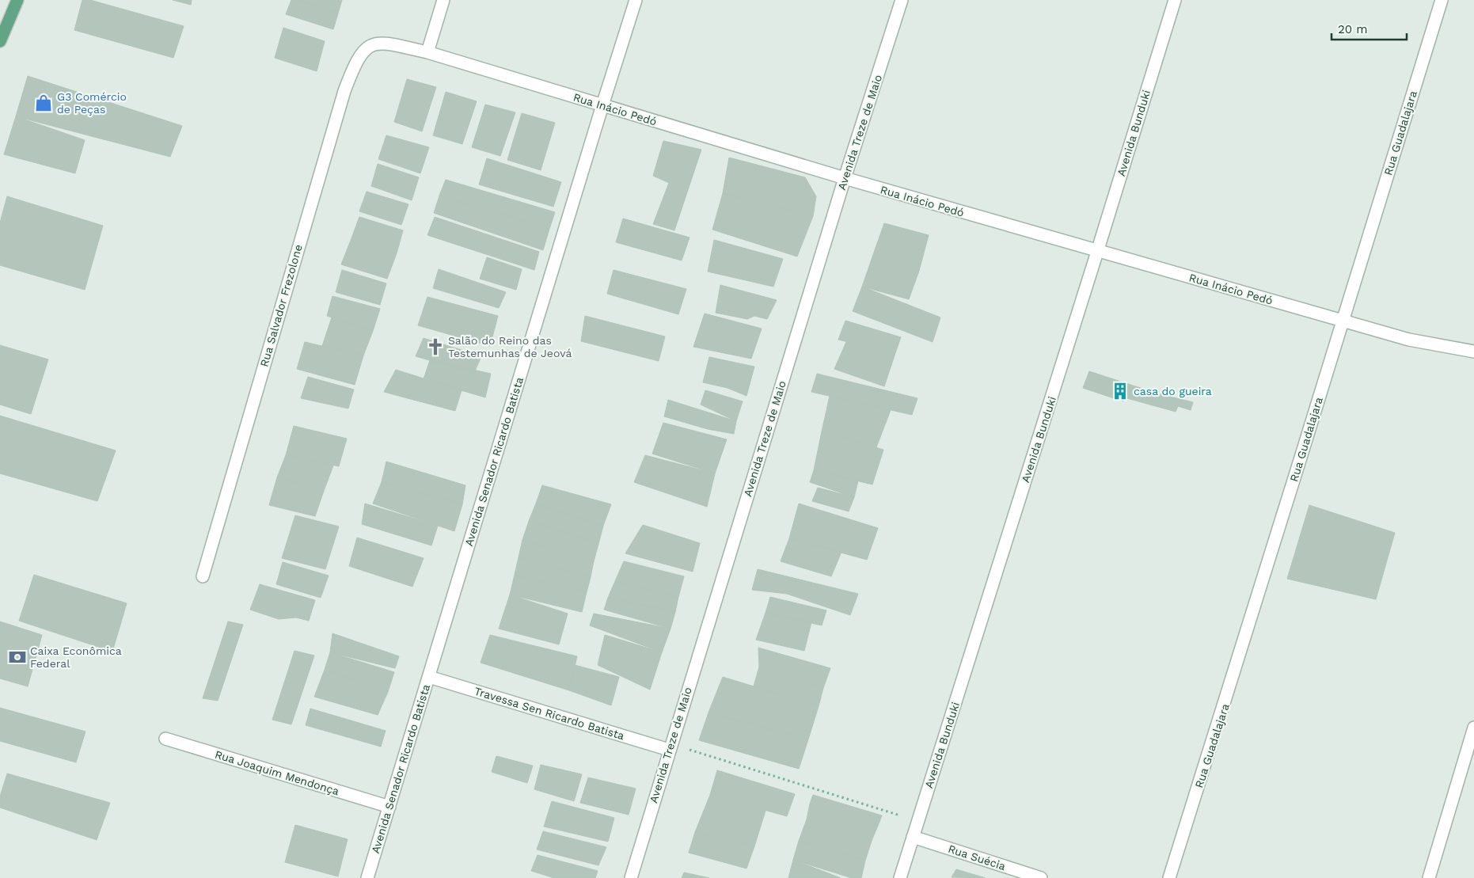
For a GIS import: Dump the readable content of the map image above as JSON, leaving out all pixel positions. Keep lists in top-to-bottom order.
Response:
{
  "streets": {
    "street": [
      "Rua Inácio Pedó",
      "Avenida Treze de Maio",
      "Avenida Bunduki",
      "Rua Guadalajara",
      "Rua Salvador Frezolone",
      "Avenida Senador Ricardo Batista",
      "Travessa Sen Ricardo Batista",
      "Rua Joaquim Mendonça",
      "Rua Suécia"
    ]
  },
  "crossings": [
    ["Rua Inácio Pedó", "Avenida Treze de Maio"],
    ["Rua Inácio Pedó", "Avenida Bunduki"],
    ["Rua Inácio Pedó", "Rua Guadalajara"],
    ["Rua Inácio Pedó", "Rua Salvador Frezolone"],
    ["Rua Inácio Pedó", "Avenida Senador Ricardo Batista"],
    ["Avenida Treze de Maio", "Travessa Sen Ricardo Batista"],
    ["Avenida Bunduki", "Rua Suécia"],
    ["Avenida Senador Ricardo Batista", "Travessa Sen Ricardo Batista"],
    ["Avenida Senador Ricardo Batista", "Rua Joaquim Mendonça"]
  ],
  "places": {
    "shop": ["G3 Comércio de Peças"],
    "church": ["Salão do Reino das Testemunhas de Jeová"],
    "building": ["casa do gueira"],
    "bank": ["Caixa Econômica Federal"]
  },
  "scale_bar": "20 m"
}
